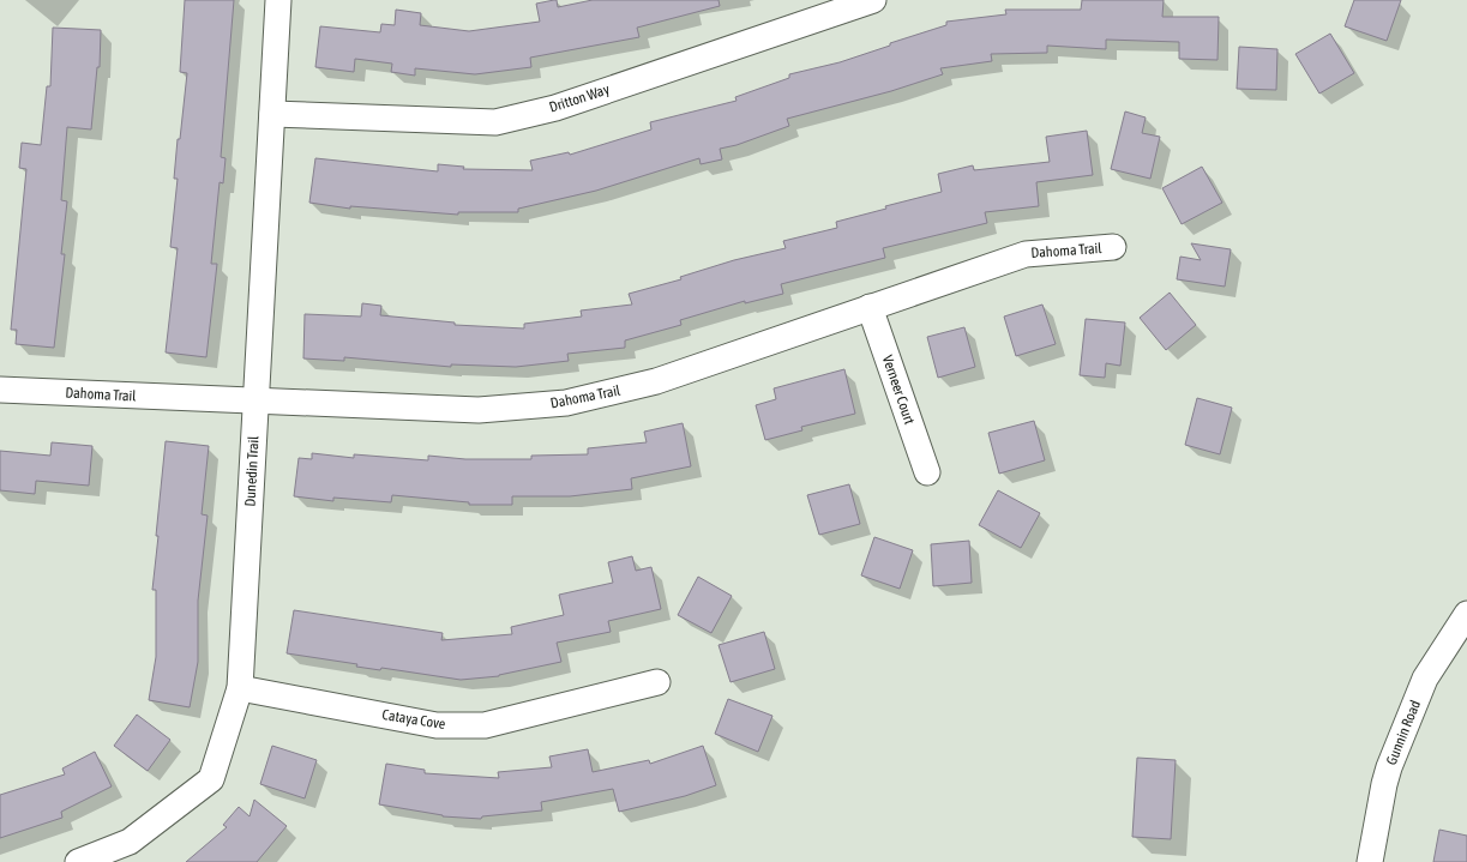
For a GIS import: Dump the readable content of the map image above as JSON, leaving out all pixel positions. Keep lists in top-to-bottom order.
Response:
{
  "streets": {
    "street": [
      "Dritton Way",
      "Dahoma Trail",
      "Verneer Court",
      "Dunedin Trail",
      "Cataya Cove",
      "Gunnin Road"
    ]
  },
  "crossings": [
    ["Dritton Way", "Dunedin Trail"],
    ["Dahoma Trail", "Verneer Court"],
    ["Dahoma Trail", "Dunedin Trail"],
    ["Dunedin Trail", "Cataya Cove"]
  ]
}
